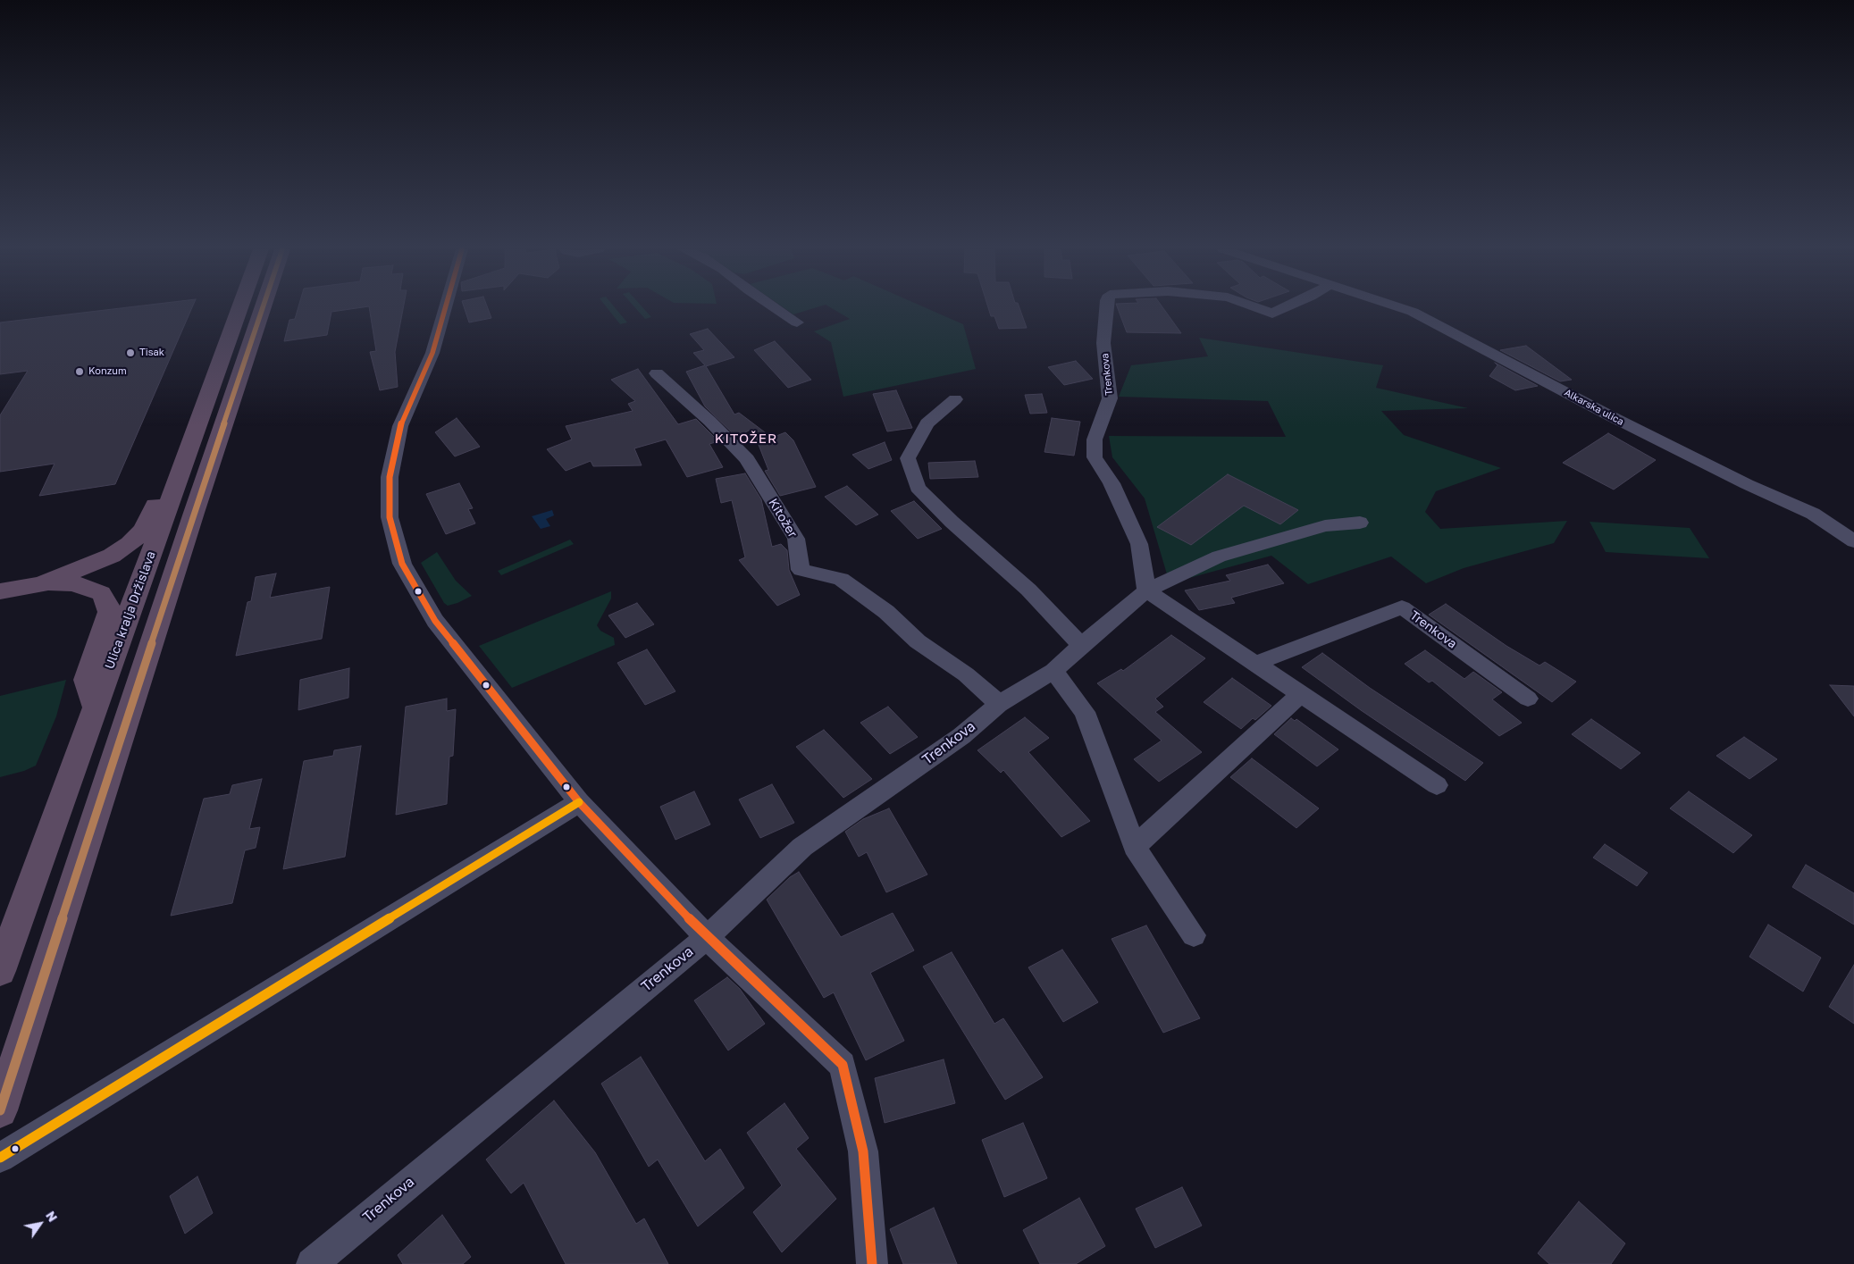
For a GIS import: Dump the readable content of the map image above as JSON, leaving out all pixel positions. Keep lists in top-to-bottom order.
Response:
{
  "streets": {
    "highway": ["Ulica kralja Držislava"],
    "street": ["Trenkova", "Alkarska ulica", "Kitožer"]
  },
  "crossings": [
    ["Trenkova", "Kitožer"]
  ],
  "districts": ["KITOŽER"],
  "places": ["Tisak", "Konzum"],
  "north": "top right"
}
